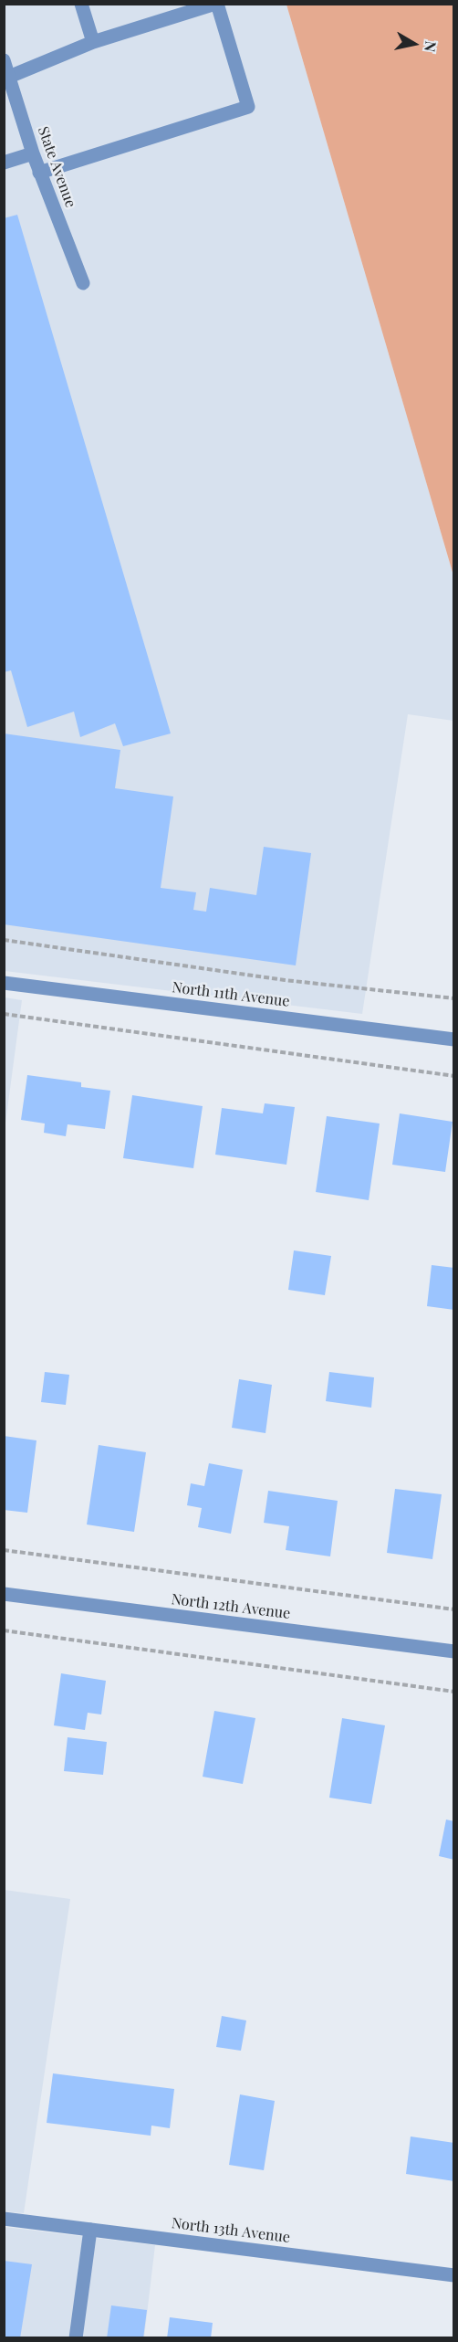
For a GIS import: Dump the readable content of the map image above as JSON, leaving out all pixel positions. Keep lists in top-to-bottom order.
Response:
{
  "streets": {
    "street": [
      "State Avenue",
      "North 11th Avenue",
      "North 12th Avenue",
      "North 13th Avenue"
    ]
  },
  "north": "right"
}
